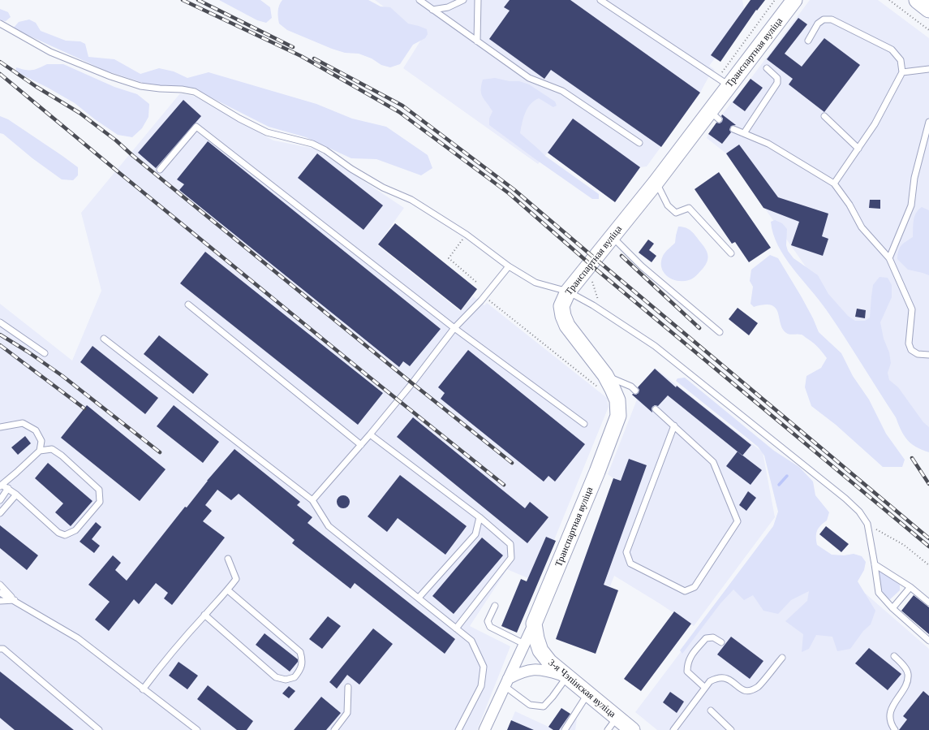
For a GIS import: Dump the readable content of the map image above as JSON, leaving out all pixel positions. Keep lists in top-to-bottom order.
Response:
{
  "streets": {
    "main road": ["Транспартная вуліца", "3-я Чэпінская вуліца"]
  },
  "crossings": [
    ["Транспартная вуліца", "3-я Чэпінская вуліца"]
  ]
}
